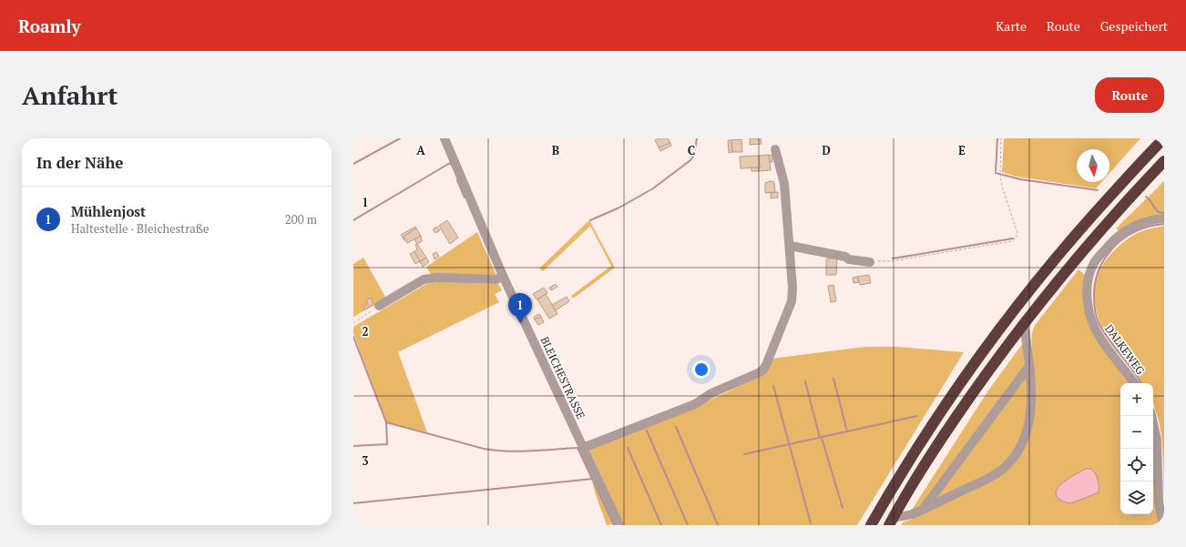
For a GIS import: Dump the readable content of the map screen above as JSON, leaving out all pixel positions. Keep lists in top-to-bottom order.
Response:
{
  "streets": {
    "street": ["DALKEWEG", "BLEICHESTRASSE"]
  },
  "north": "bottom",
  "page": {
    "header": "Roamly",
    "nav": ["Karte", "Route", "Gespeichert"],
    "buttons": "Route",
    "title": "Anfahrt",
    "heading": "In der Nähe",
    "list": [
      {
        "mark": "1",
        "name": "Mühlenjost",
        "note": "Haltestelle · Bleichestraße",
        "value": "200 m"
      }
    ],
    "pins": "1",
    "map_buttons": ["+", "−"]
  },
  "grid": {
    "columns": [
      "A",
      "B",
      "C",
      "D",
      "E"
    ],
    "rows": ["1", "2", "3"]
  }
}
